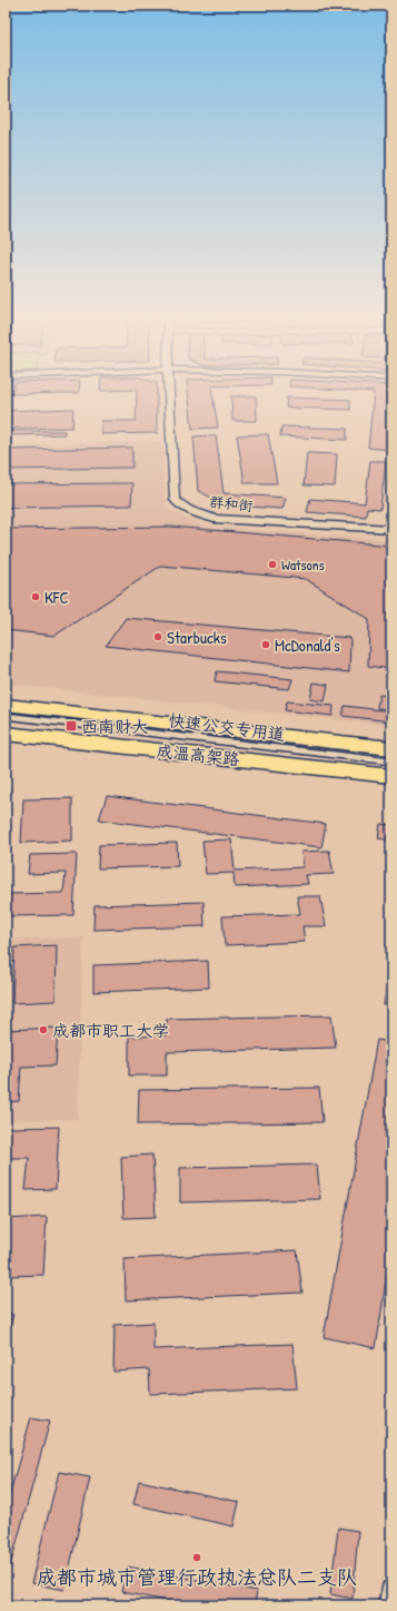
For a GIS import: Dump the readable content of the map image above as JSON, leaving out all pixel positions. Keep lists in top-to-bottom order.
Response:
{
  "streets": {
    "highway": ["成温高架路"],
    "street": ["群和街"]
  },
  "places": {
    "other": [
      "Watsons",
      "KFC",
      "Starbucks",
      "McDonald's",
      "成都市职工大学",
      "成都市城市管理行政执法总队二支队"
    ],
    "transit": ["西南财大"]
  }
}
